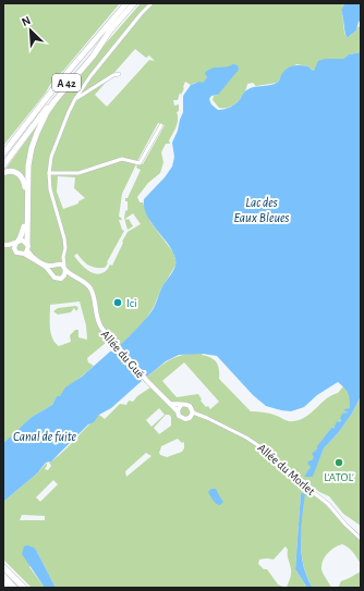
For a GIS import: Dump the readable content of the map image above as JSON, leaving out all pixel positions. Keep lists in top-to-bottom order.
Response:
{
  "streets": {
    "highway": ["A 42"],
    "street": ["Allée du Gué", "Allée du Morlet"]
  },
  "crossings": [
    ["Allée du Gué", "Allée du Morlet"]
  ],
  "water": ["Lac des Eaux Bleues", "Canal de fuite"],
  "places": ["Ici", "L'ATOL'"],
  "north": "top left"
}
